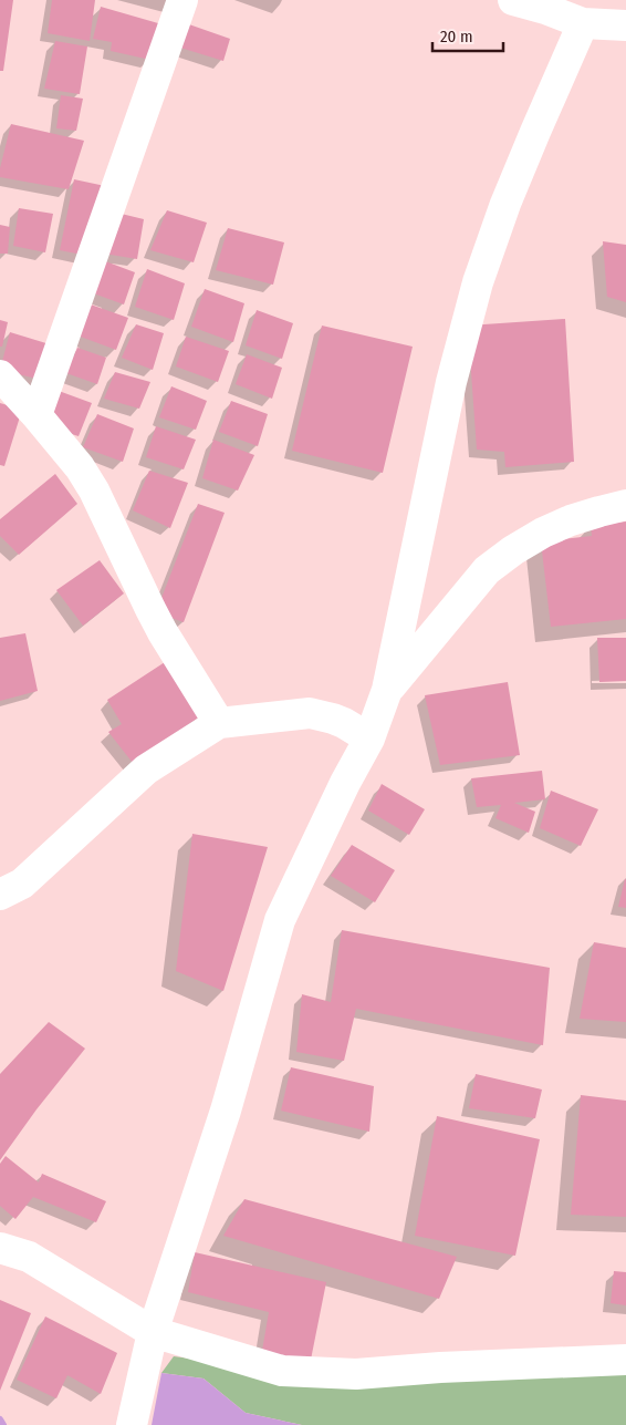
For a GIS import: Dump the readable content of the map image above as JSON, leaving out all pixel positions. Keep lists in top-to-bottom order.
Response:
{
  "scale_bar": "20 m"
}
